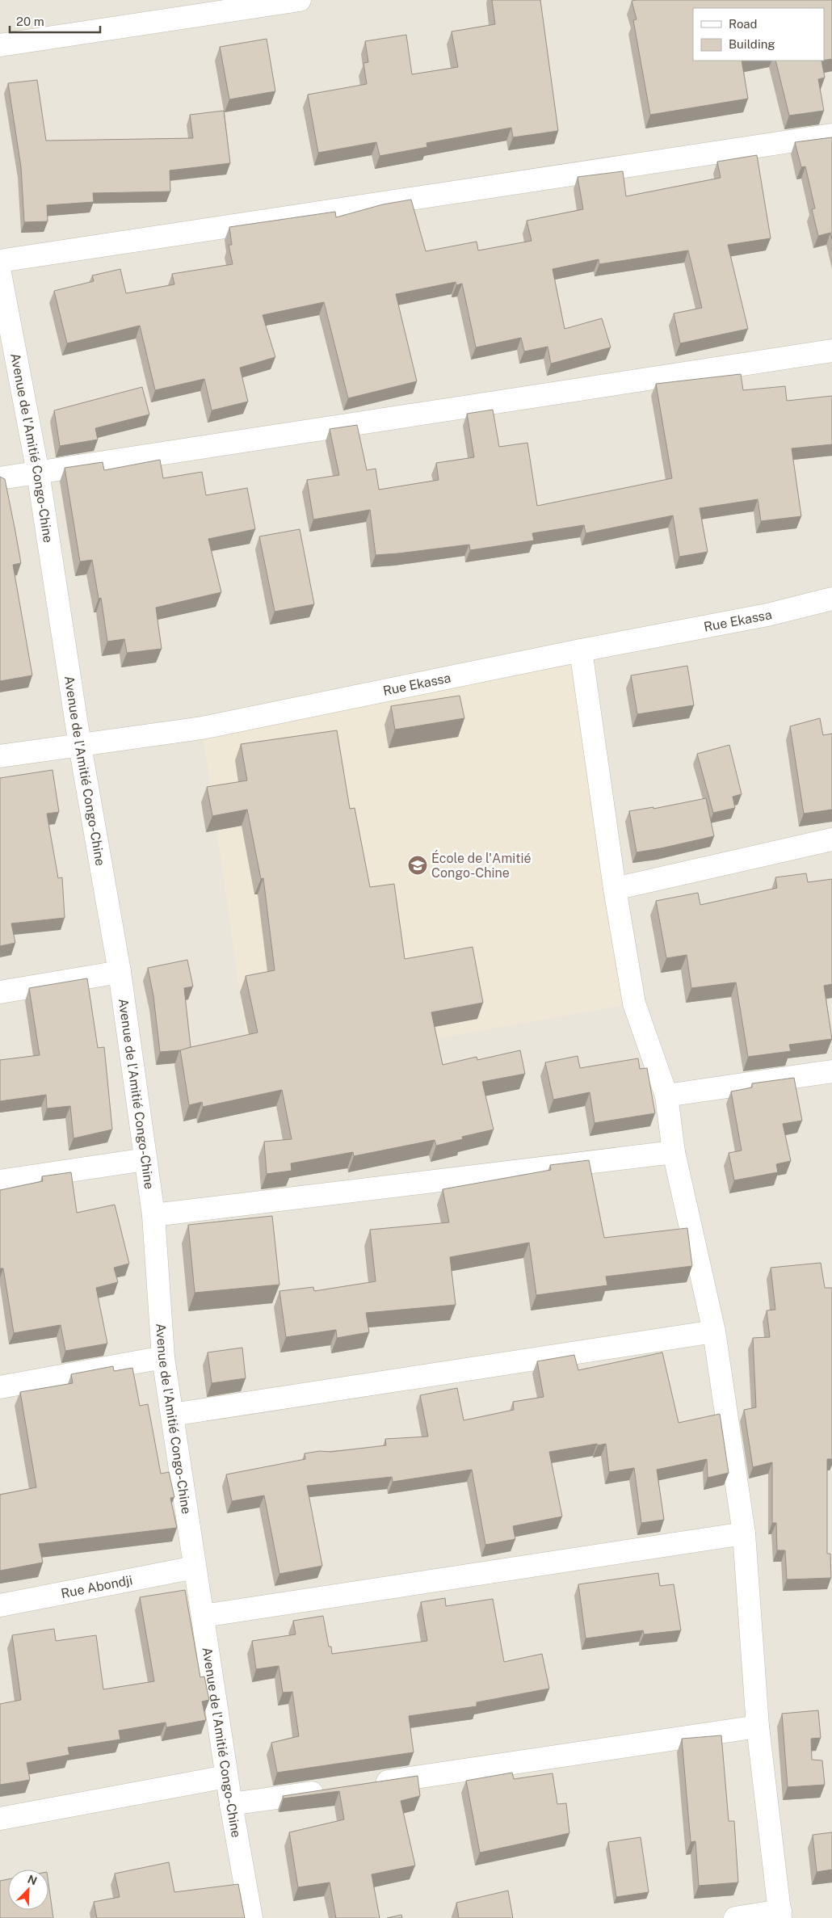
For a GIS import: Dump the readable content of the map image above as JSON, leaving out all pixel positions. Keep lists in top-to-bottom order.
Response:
{
  "streets": {
    "street": ["Avenue de l'Amitié Congo-Chine", "Rue Ekassa", "Rue Abondji"]
  },
  "crossings": [
    ["Avenue de l'Amitié Congo-Chine", "Rue Ekassa"],
    ["Avenue de l'Amitié Congo-Chine", "Rue Abondji"]
  ],
  "places": {
    "school or university": ["École de l'Amitié Congo-Chine"]
  },
  "legend": ["Road", "Building"],
  "scale_bar": "20 m",
  "north": "top right"
}
